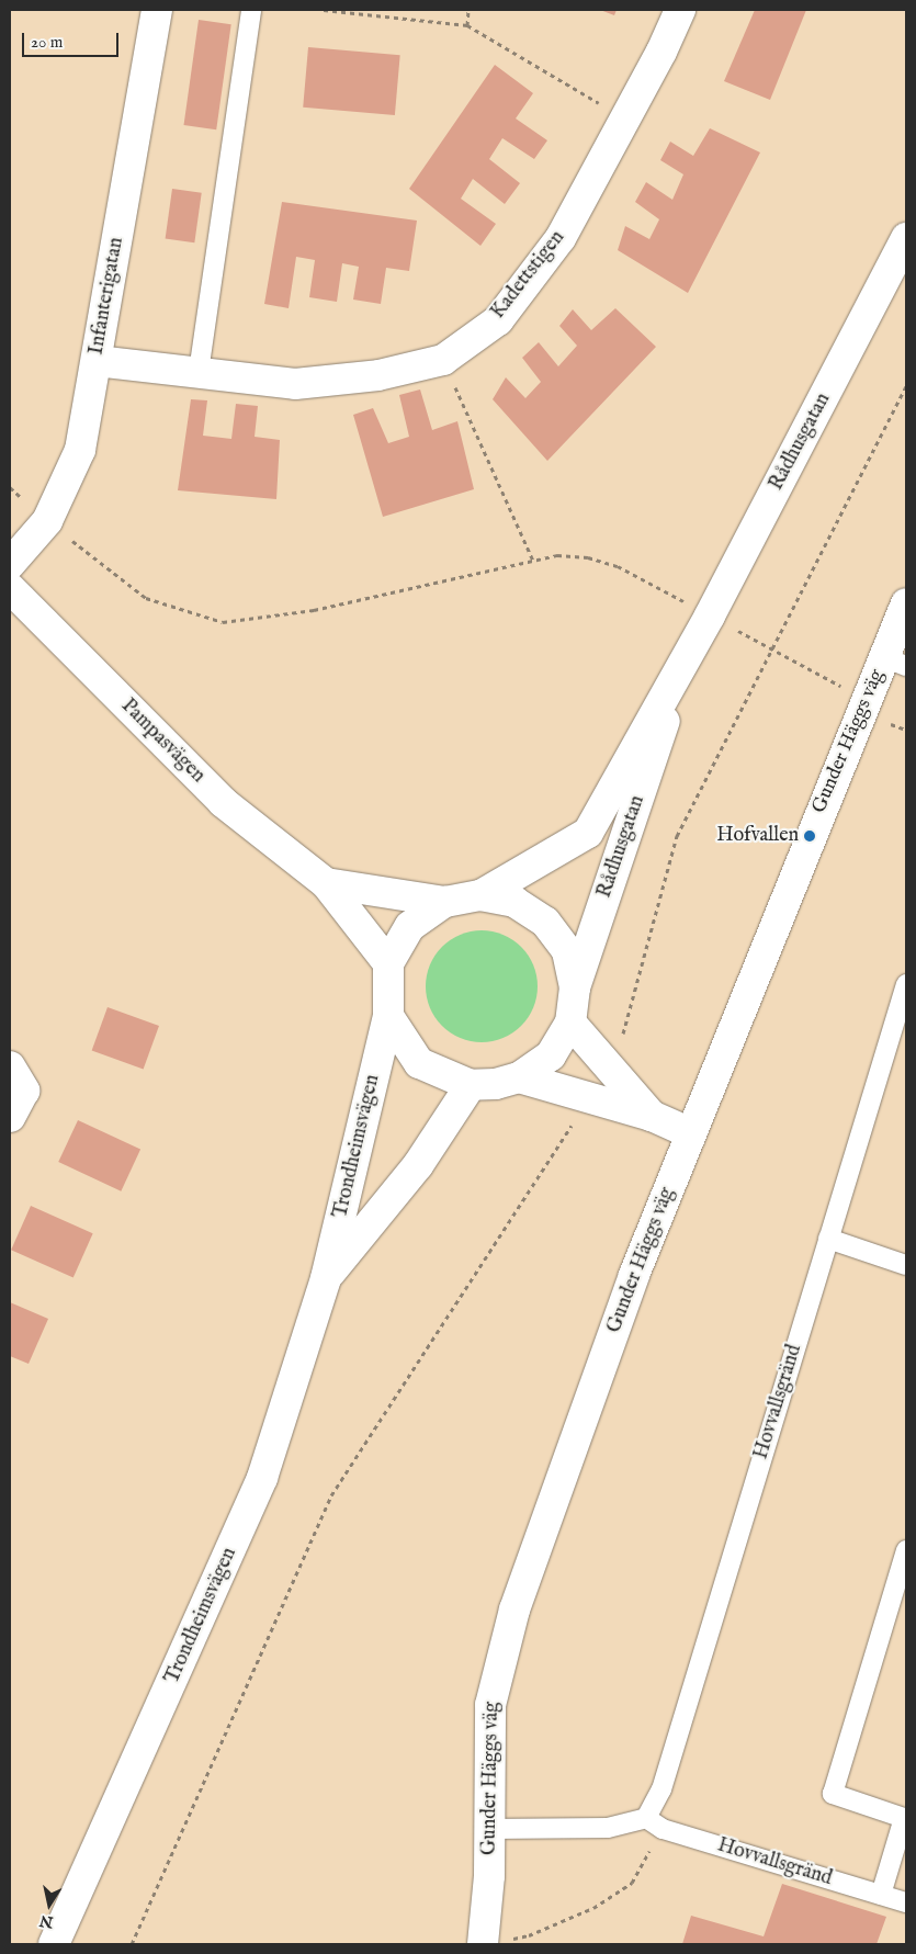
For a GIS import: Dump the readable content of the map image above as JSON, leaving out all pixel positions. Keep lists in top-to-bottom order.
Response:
{
  "streets": {
    "main road": [
      "Kadettstigen",
      "Infanterigatan",
      "Rådhusgatan",
      "Pampasvägen",
      "Gunder Häggs väg",
      "Trondheimsvägen"
    ],
    "lane": ["Hovvallsgränd"]
  },
  "crossings": [
    ["Kadettstigen", "Infanterigatan"],
    ["Rådhusgatan", "Pampasvägen"],
    ["Rådhusgatan", "Trondheimsvägen"],
    ["Pampasvägen", "Trondheimsvägen"]
  ],
  "places": ["Hofvallen"],
  "scale_bar": "20 m",
  "north": "bottom"
}
